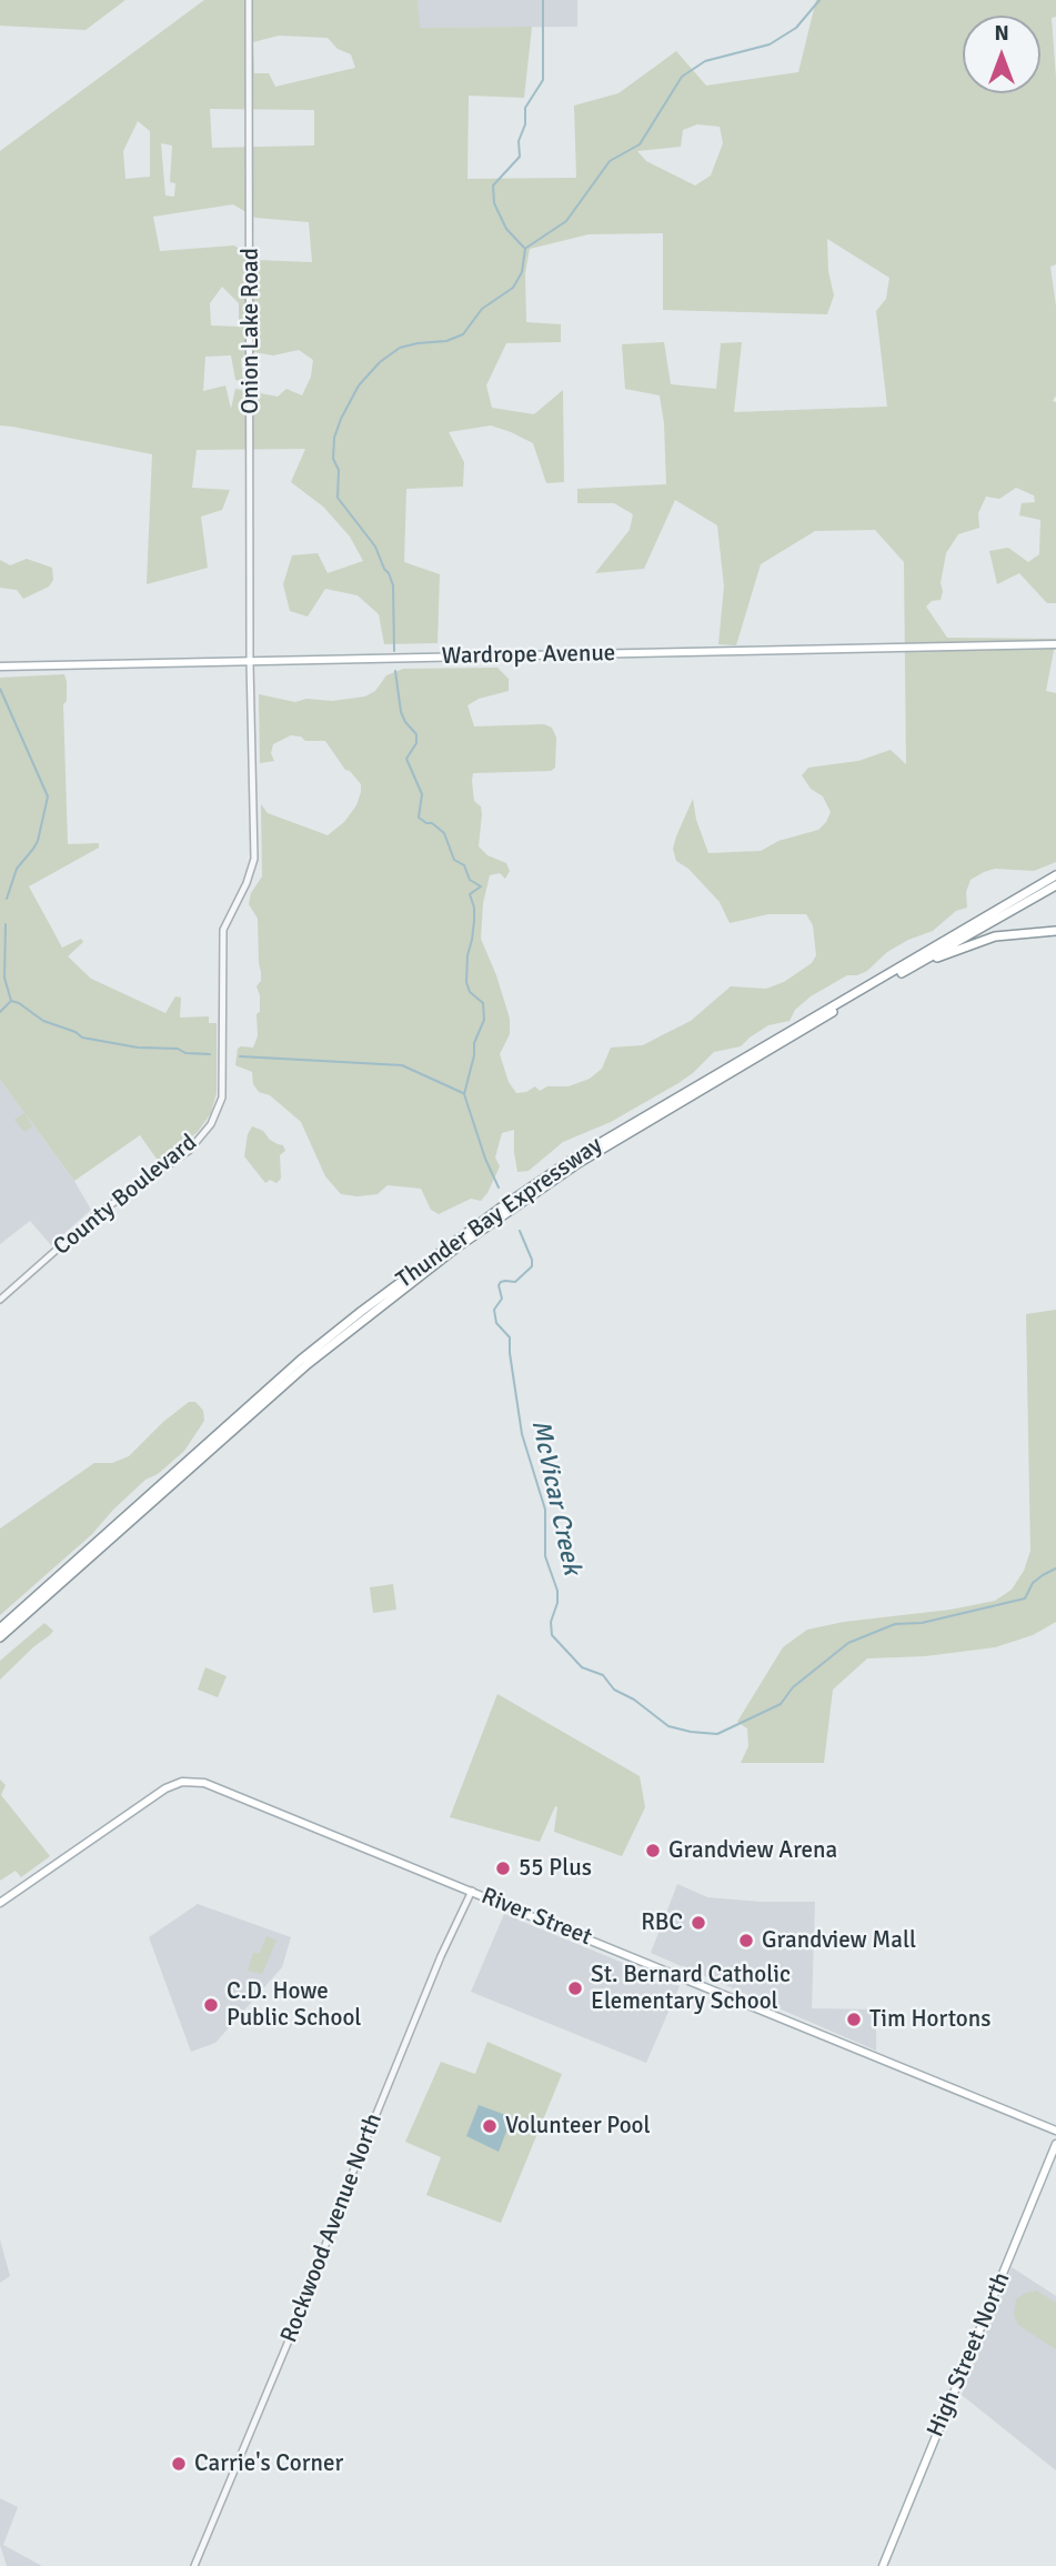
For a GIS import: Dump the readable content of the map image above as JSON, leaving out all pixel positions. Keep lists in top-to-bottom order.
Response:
{
  "streets": {
    "highway": ["Thunder Bay Expressway"],
    "main road": ["Wardrope Avenue", "River Street", "High Street North"],
    "street": ["Onion Lake Road", "County Boulevard", "Rockwood Avenue North"]
  },
  "crossings": [
    ["Onion Lake Road", "Wardrope Avenue"],
    ["Onion Lake Road", "County Boulevard"],
    ["Wardrope Avenue", "County Boulevard"],
    ["River Street", "Rockwood Avenue North"]
  ],
  "water": ["McVicar Creek"],
  "places": [
    "Grandview Arena",
    "55 Plus",
    "RBC",
    "Grandview Mall",
    "St. Bernard Catholic Elementary School",
    "C.D. Howe Public School",
    "Tim Hortons",
    "Volunteer Pool",
    "Carrie's Corner"
  ],
  "north": "top"
}
